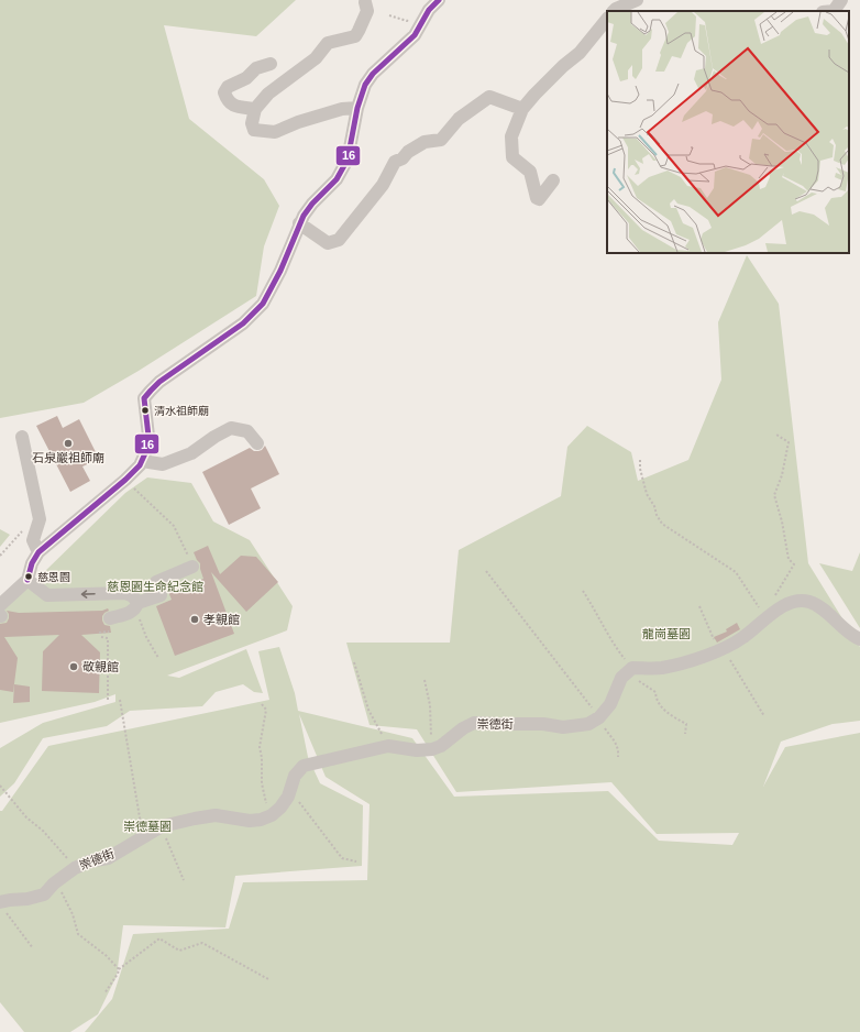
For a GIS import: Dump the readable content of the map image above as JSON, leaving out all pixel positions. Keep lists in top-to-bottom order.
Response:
{
  "streets": {
    "street": ["崇德街"]
  },
  "parks": ["慈恩園生命紀念館", "龍崗墓園", "崇德墓園"],
  "places": [
    "清水祖師廟",
    "石泉巖祖師廟",
    "慈恩園",
    "孝親館",
    "敬親館"
  ],
  "lines": ["transit line 16"]
}
